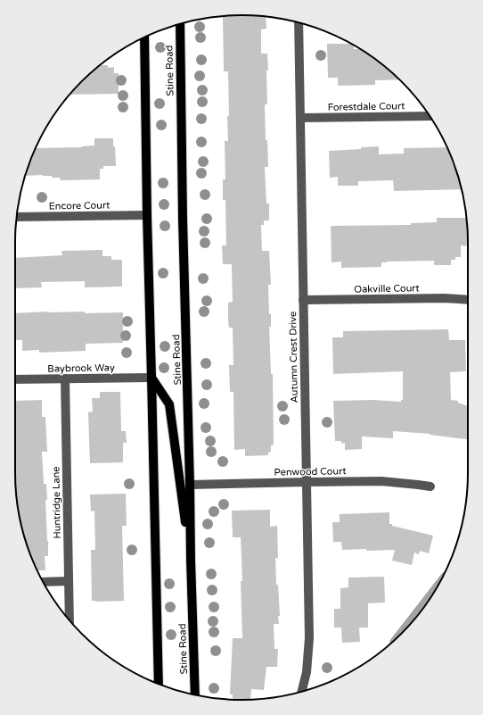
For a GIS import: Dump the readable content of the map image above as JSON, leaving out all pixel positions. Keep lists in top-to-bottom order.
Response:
{
  "streets": {
    "main road": ["Stine Road"],
    "street": [
      "Forestdale Court",
      "Encore Court",
      "Oakville Court",
      "Autumn Crest Drive",
      "Baybrook Way",
      "Penwood Court",
      "Huntridge Lane"
    ]
  },
  "crossings": [
    ["Stine Road", "Penwood Court"],
    ["Forestdale Court", "Autumn Crest Drive"],
    ["Oakville Court", "Autumn Crest Drive"],
    ["Autumn Crest Drive", "Penwood Court"],
    ["Baybrook Way", "Huntridge Lane"]
  ]
}
